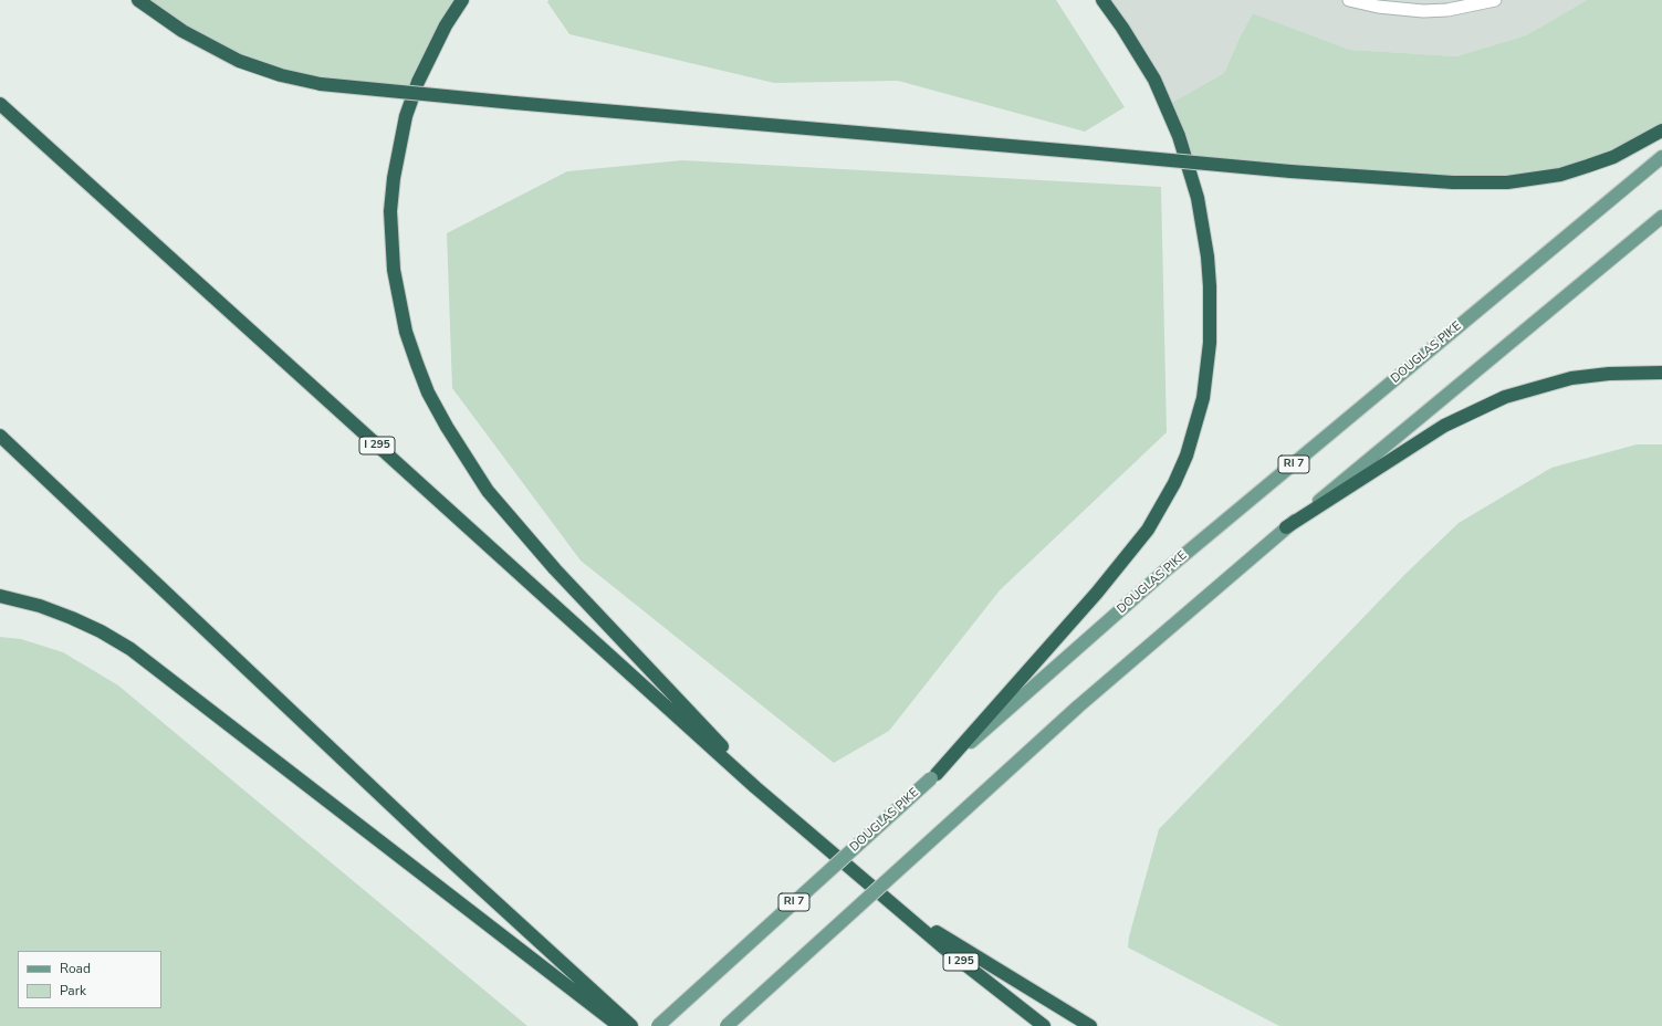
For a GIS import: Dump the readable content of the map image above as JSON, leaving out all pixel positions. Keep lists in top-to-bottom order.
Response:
{
  "streets": {
    "highway": ["I 295"],
    "main road": ["DOUGLAS PIKE", "RI 7"]
  },
  "legend": ["Road", "Park"]
}
